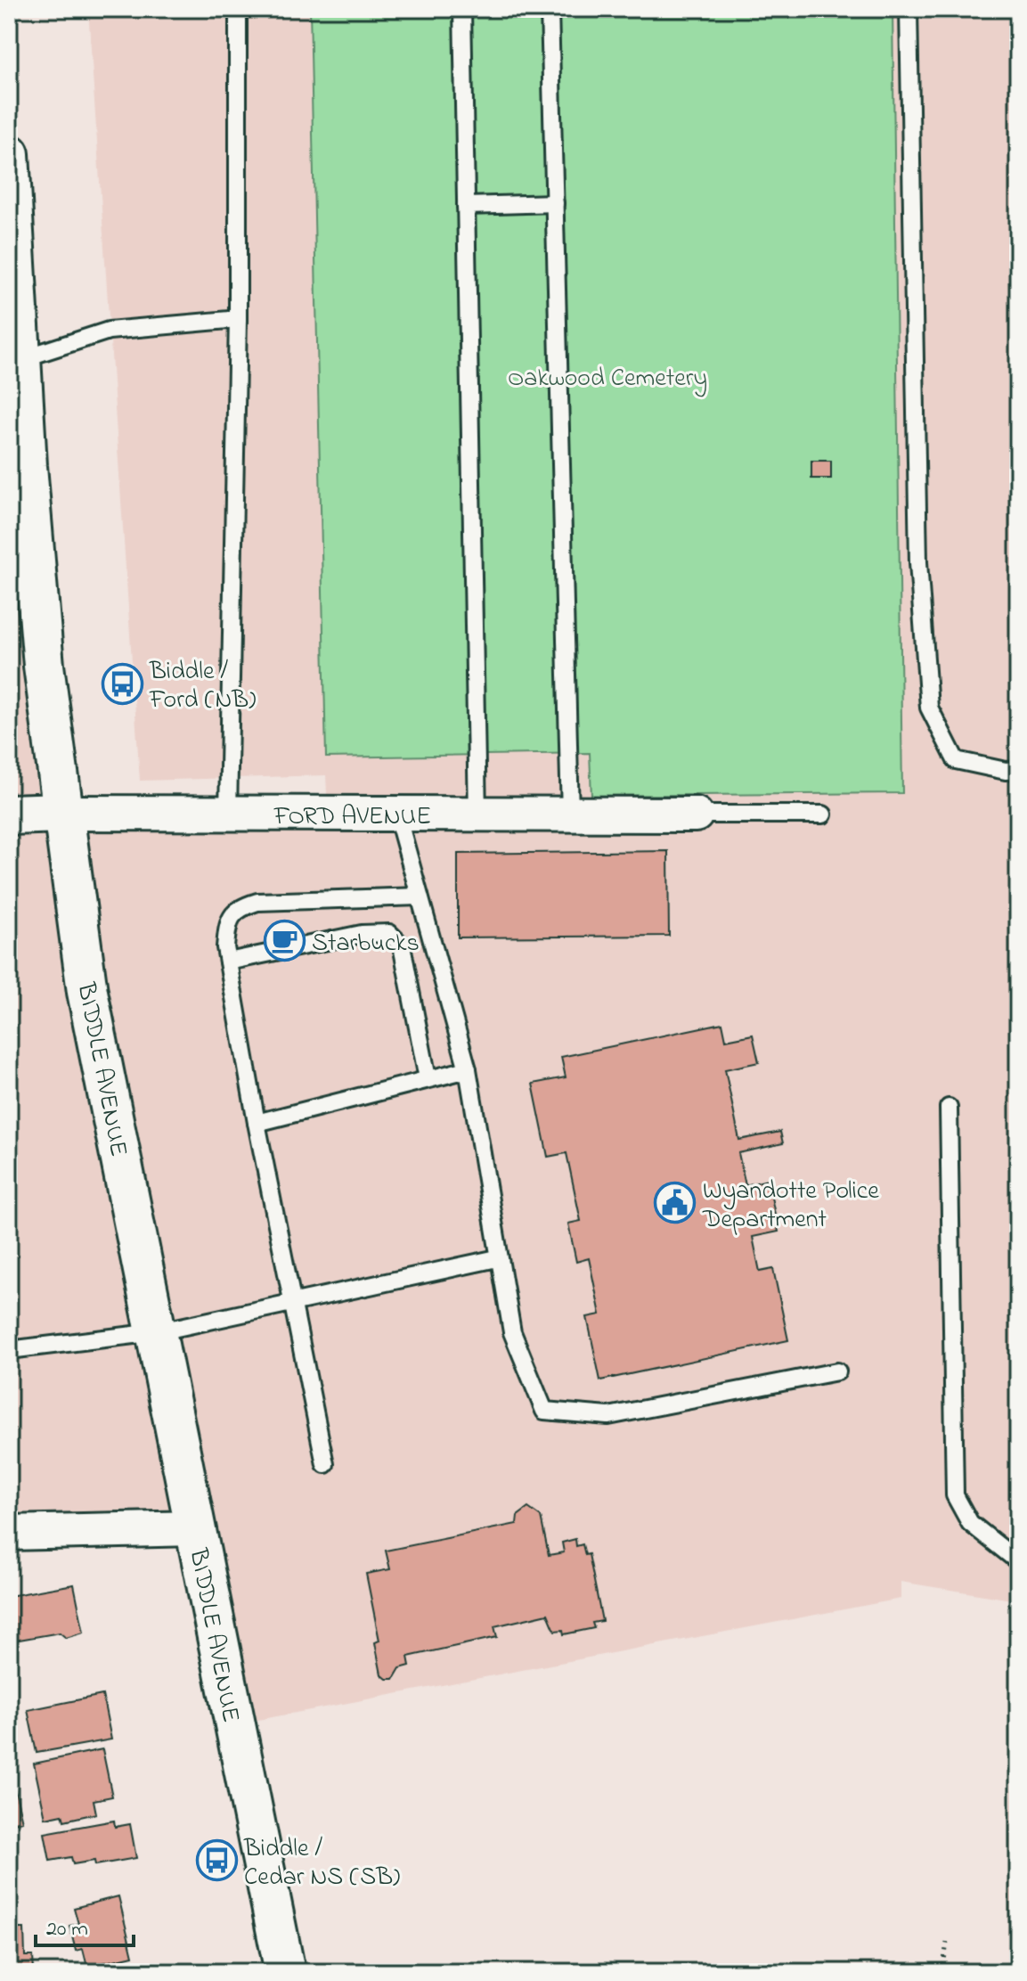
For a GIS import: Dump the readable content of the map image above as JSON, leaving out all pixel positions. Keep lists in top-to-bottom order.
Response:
{
  "streets": {
    "main road": ["FORD AVENUE", "BIDDLE AVENUE"]
  },
  "crossings": [
    ["FORD AVENUE", "BIDDLE AVENUE"]
  ],
  "parks": ["Oakwood Cemetery"],
  "places": {
    "bus stop": ["Biddle / Ford (NB)", "Biddle / Cedar NS (SB)"],
    "cafe": ["Starbucks"],
    "public building": ["Wyandotte Police Department"]
  },
  "scale_bar": "20 m"
}
